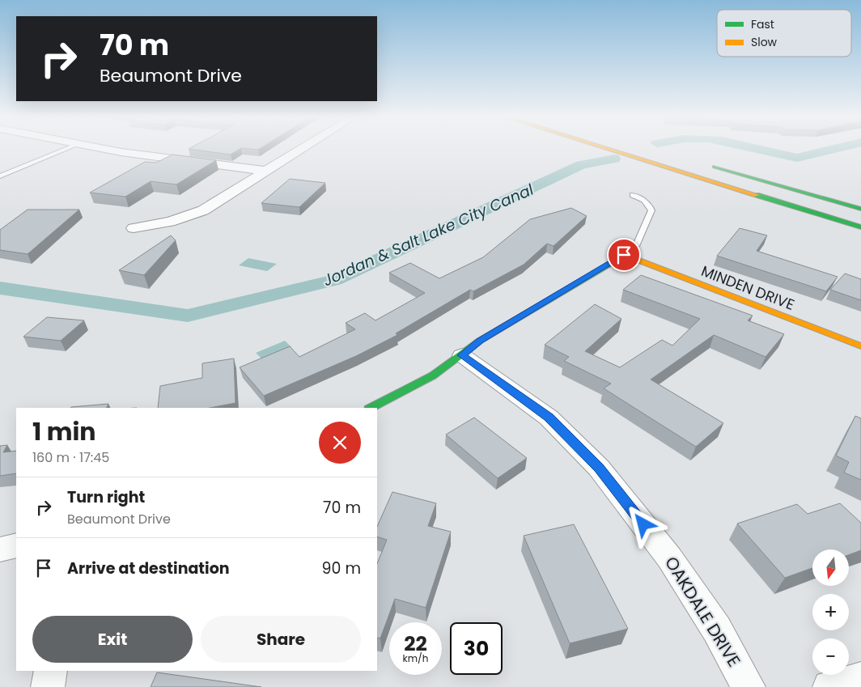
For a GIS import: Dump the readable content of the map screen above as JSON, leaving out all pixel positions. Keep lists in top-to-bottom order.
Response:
{
  "streets": {
    "main road": ["MINDEN DRIVE"],
    "street": ["OAKDALE DRIVE"]
  },
  "water": ["Jordan & Salt Lake City Canal"],
  "legend": ["Fast", "Slow"],
  "north": "bottom",
  "page": {
    "turn": ["70 m", "Beaumont Drive"],
    "heading": ["1 min", "160 m · 17:45"],
    "list": [
      {
        "name": "Turn right",
        "note": "Beaumont Drive",
        "value": "70 m"
      },
      {
        "name": "Arrive at destination",
        "value": "90 m"
      }
    ],
    "map_buttons": ["+", "−"],
    "buttons": ["Exit", "Share"],
    "speed": "22 km/h",
    "limit": "30"
  }
}
